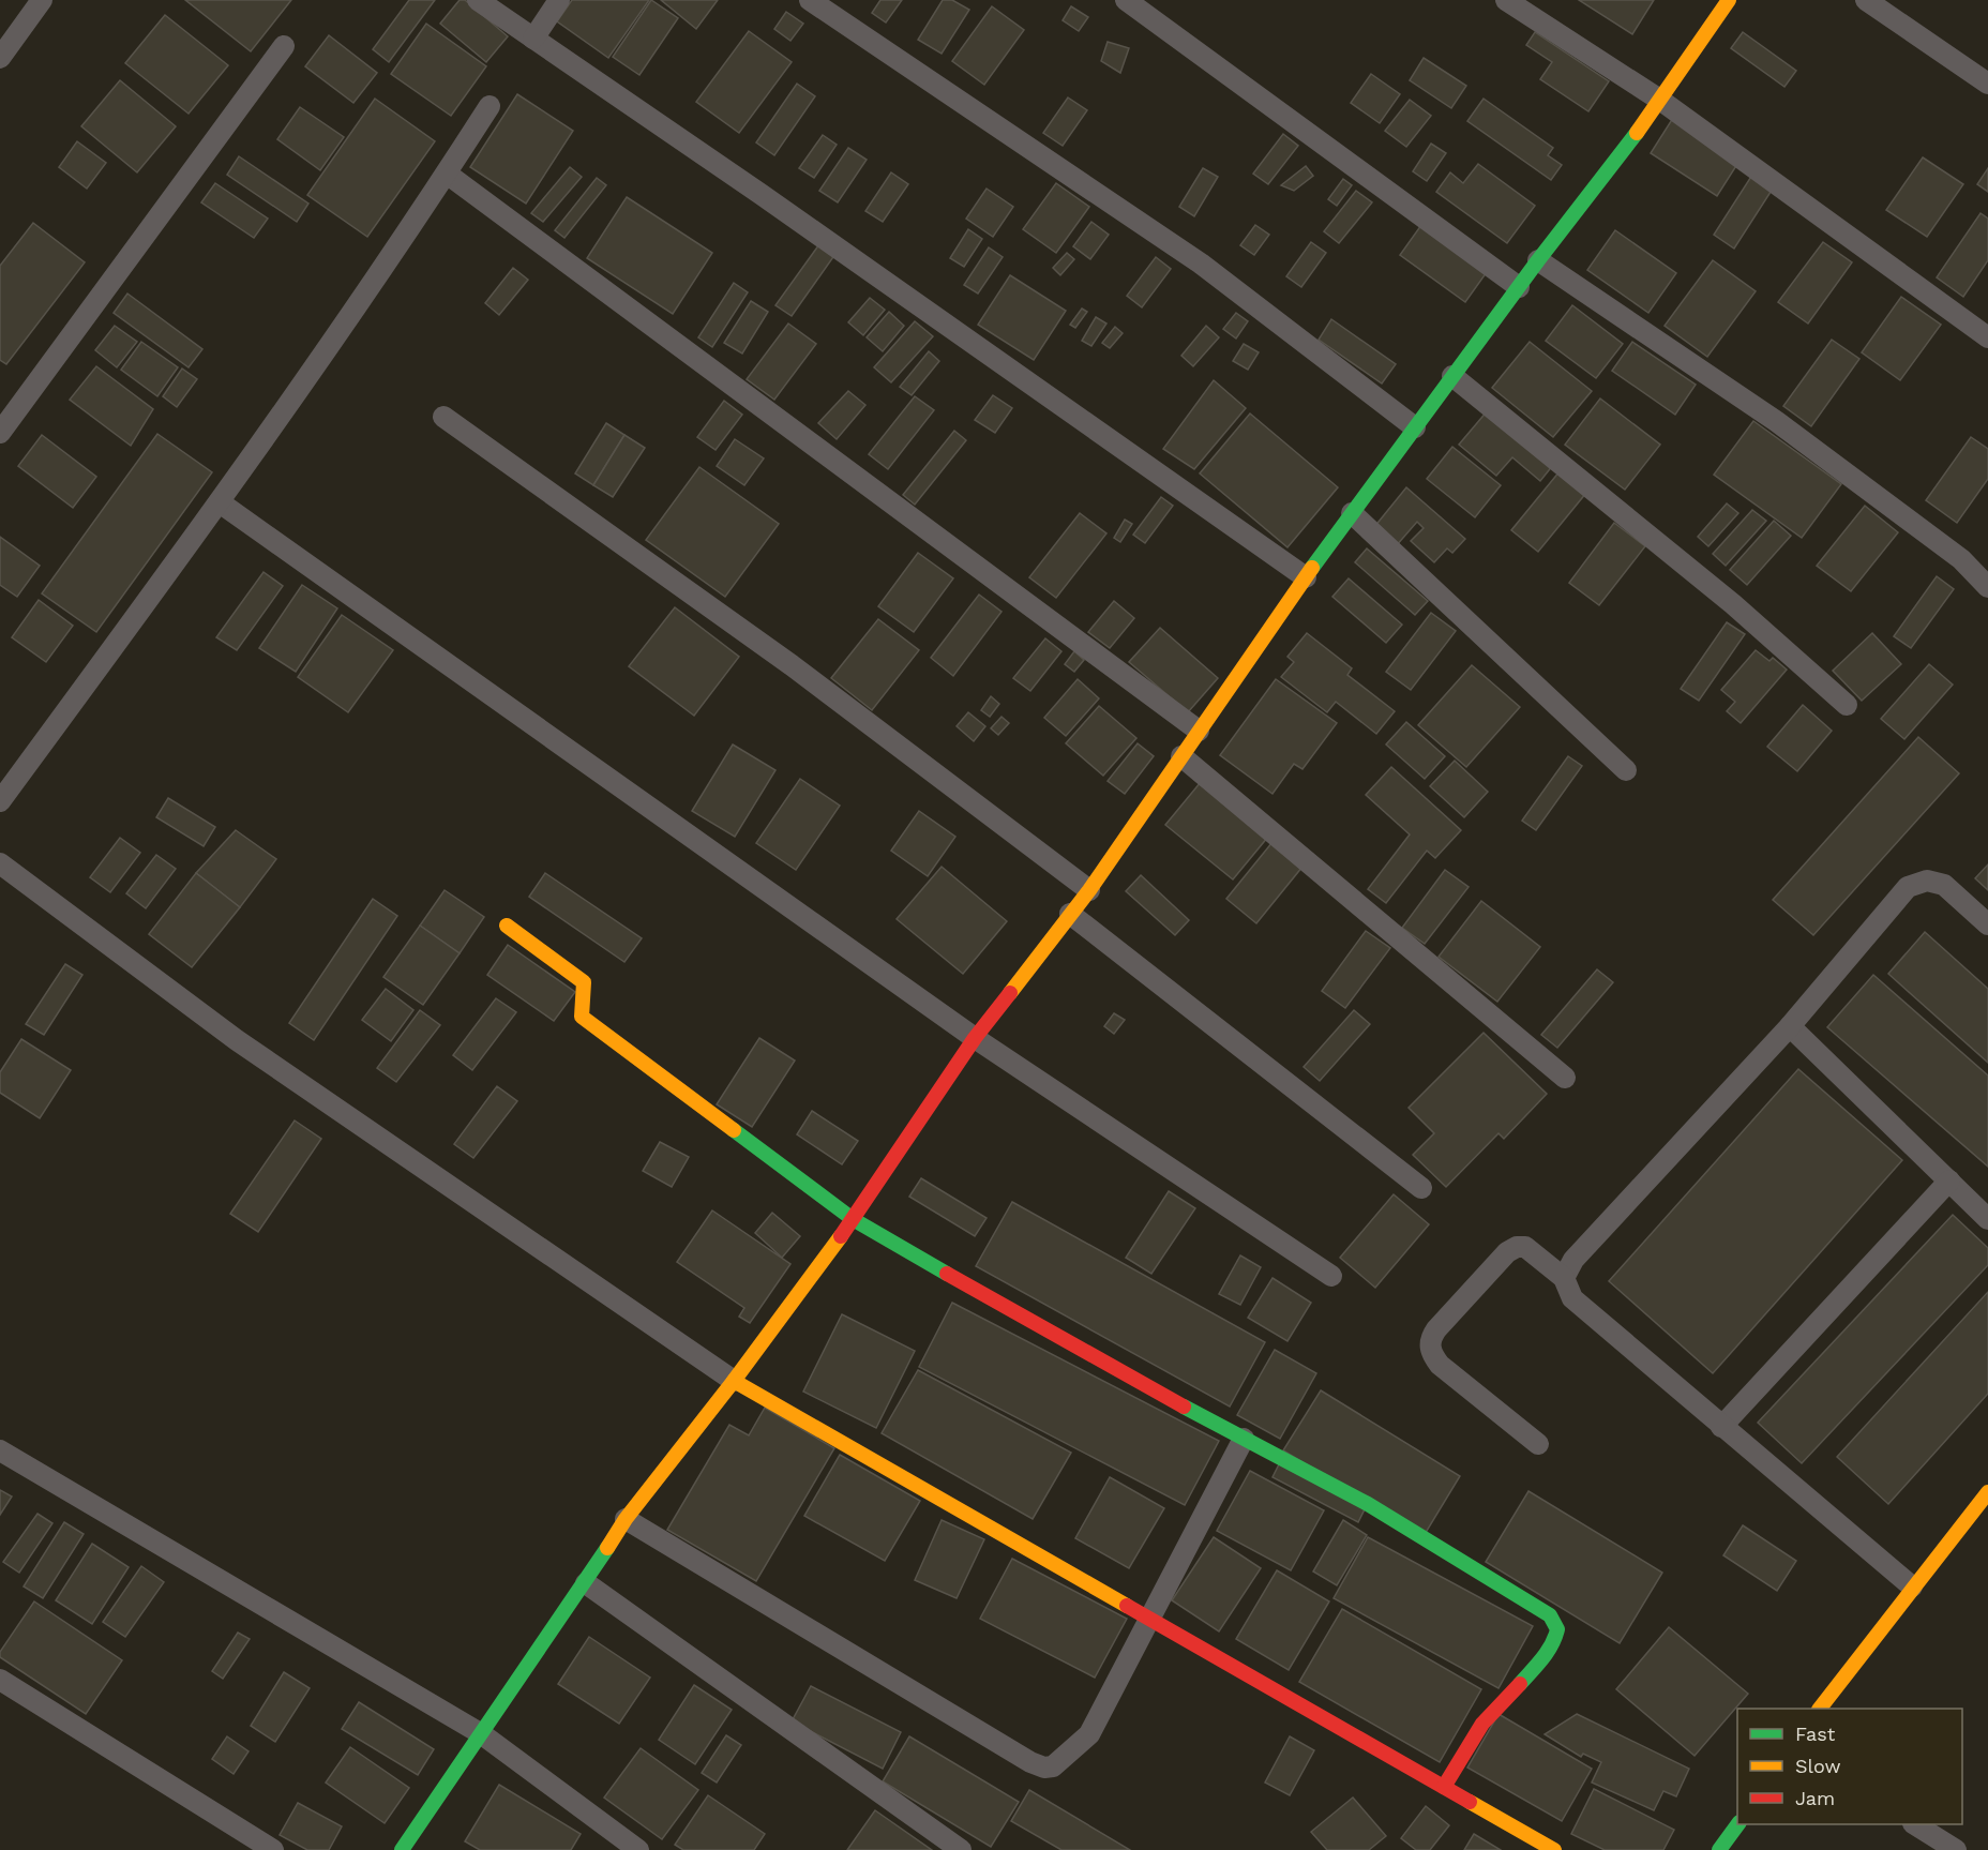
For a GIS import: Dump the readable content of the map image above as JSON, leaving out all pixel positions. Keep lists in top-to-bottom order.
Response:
{
  "legend": ["Fast", "Slow", "Jam"]
}
